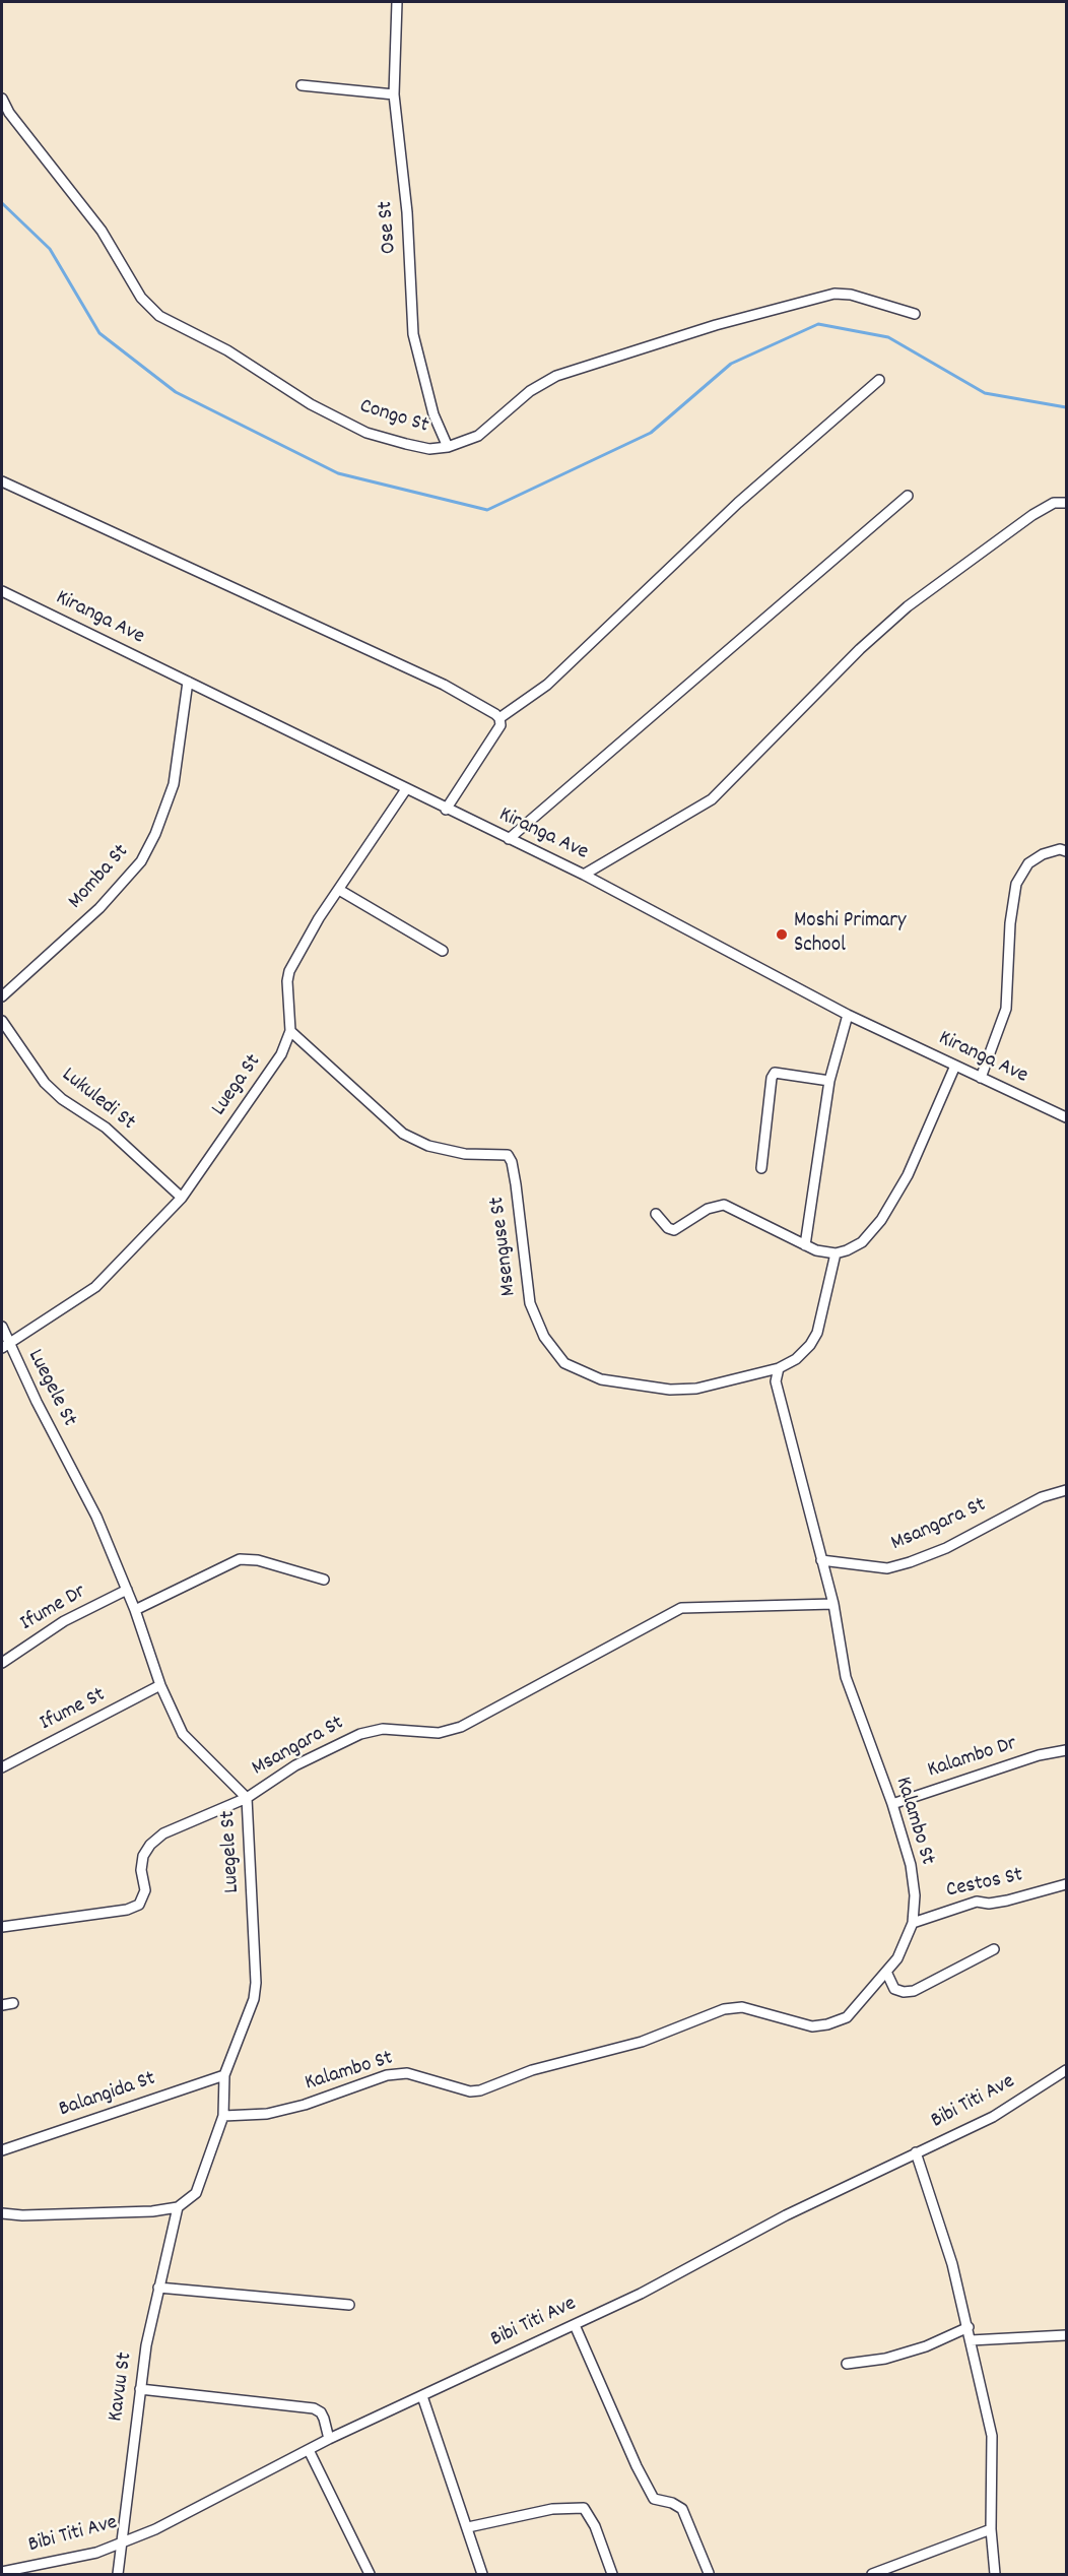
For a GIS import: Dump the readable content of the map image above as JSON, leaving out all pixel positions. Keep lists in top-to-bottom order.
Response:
{
  "streets": {
    "street": [
      "Ose St",
      "Congo St",
      "Kiranga Ave",
      "Momba St",
      "Luega St",
      "Lukuledi St",
      "Msenguse St",
      "Luegele St",
      "Msangara St",
      "Ifume Dr",
      "Ifume St",
      "Kalambo Dr",
      "Kalambo St",
      "Cestos St",
      "Balangida St",
      "Bibi Titi Ave",
      "Kavuu St"
    ]
  },
  "crossings": [
    ["Ose St", "Congo St"],
    ["Kiranga Ave", "Momba St"],
    ["Kiranga Ave", "Luega St"],
    ["Luega St", "Lukuledi St"],
    ["Luega St", "Msenguse St"],
    ["Luega St", "Luegele St"],
    ["Msenguse St", "Kalambo St"],
    ["Luegele St", "Msangara St"],
    ["Luegele St", "Ifume Dr"],
    ["Luegele St", "Ifume St"],
    ["Luegele St", "Kalambo St"],
    ["Luegele St", "Balangida St"],
    ["Luegele St", "Kavuu St"],
    ["Msangara St", "Kalambo St"],
    ["Kalambo Dr", "Kalambo St"],
    ["Kalambo St", "Cestos St"],
    ["Bibi Titi Ave", "Kavuu St"]
  ],
  "places": ["Moshi Primary School"]
}
